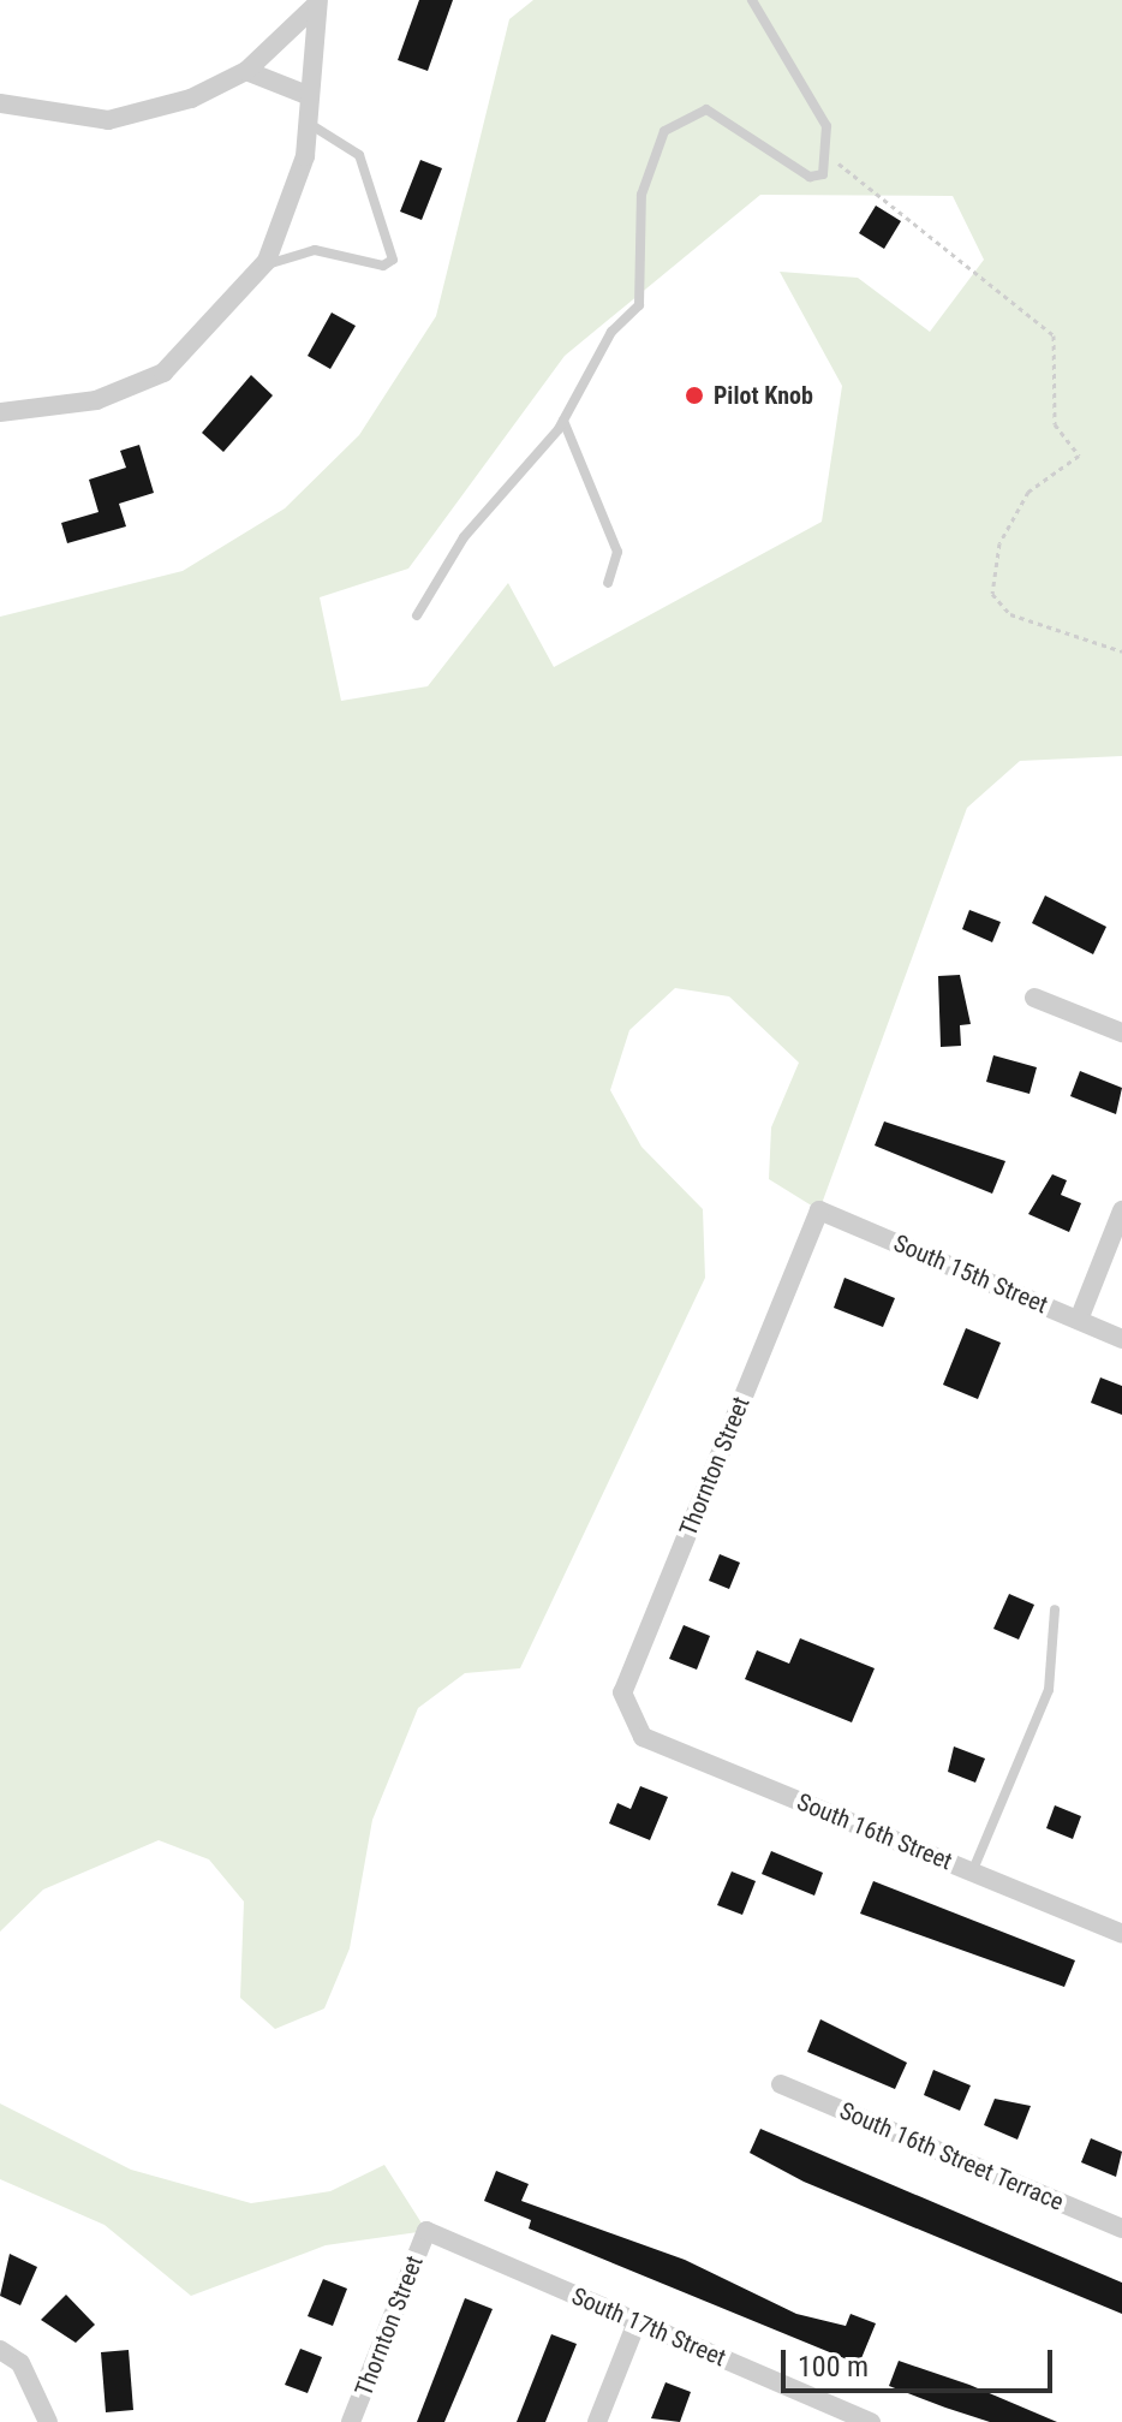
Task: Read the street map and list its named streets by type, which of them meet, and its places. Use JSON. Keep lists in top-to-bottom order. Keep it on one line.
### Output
{"streets":{"street":["South 15th Street","Thornton Street","South 16th Street","South 16th Street Terrace","South 17th Street"]},"crossings":[["South 15th Street","Thornton Street"],["Thornton Street","South 16th Street"],["Thornton Street","South 17th Street"]],"places":["Pilot Knob"],"scale_bar":"100 m"}
